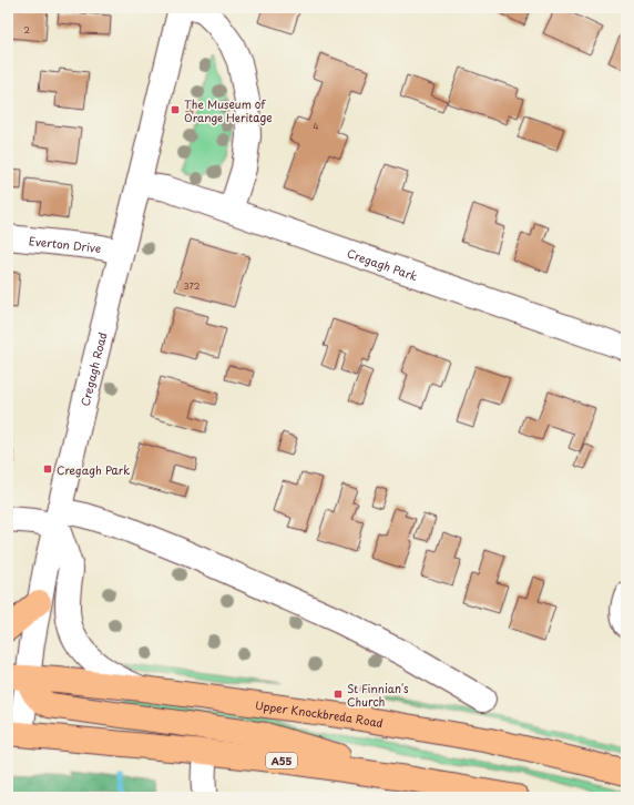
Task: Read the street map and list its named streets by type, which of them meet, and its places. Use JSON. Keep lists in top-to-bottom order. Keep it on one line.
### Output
{"streets":{"highway":["Upper Knockbreda Road","A55"],"street":["Everton Drive","Cregagh Park","Cregagh Road"]},"crossings":[["Everton Drive","Cregagh Road"],["Cregagh Park","Cregagh Road"],["Cregagh Road","Upper Knockbreda Road"],["Cregagh Road","A55"]],"places":{"transit":["The Museum of Orange Heritage","Cregagh Park","St Finnian's Church"]},"house_numbers":["2","4","372"]}
